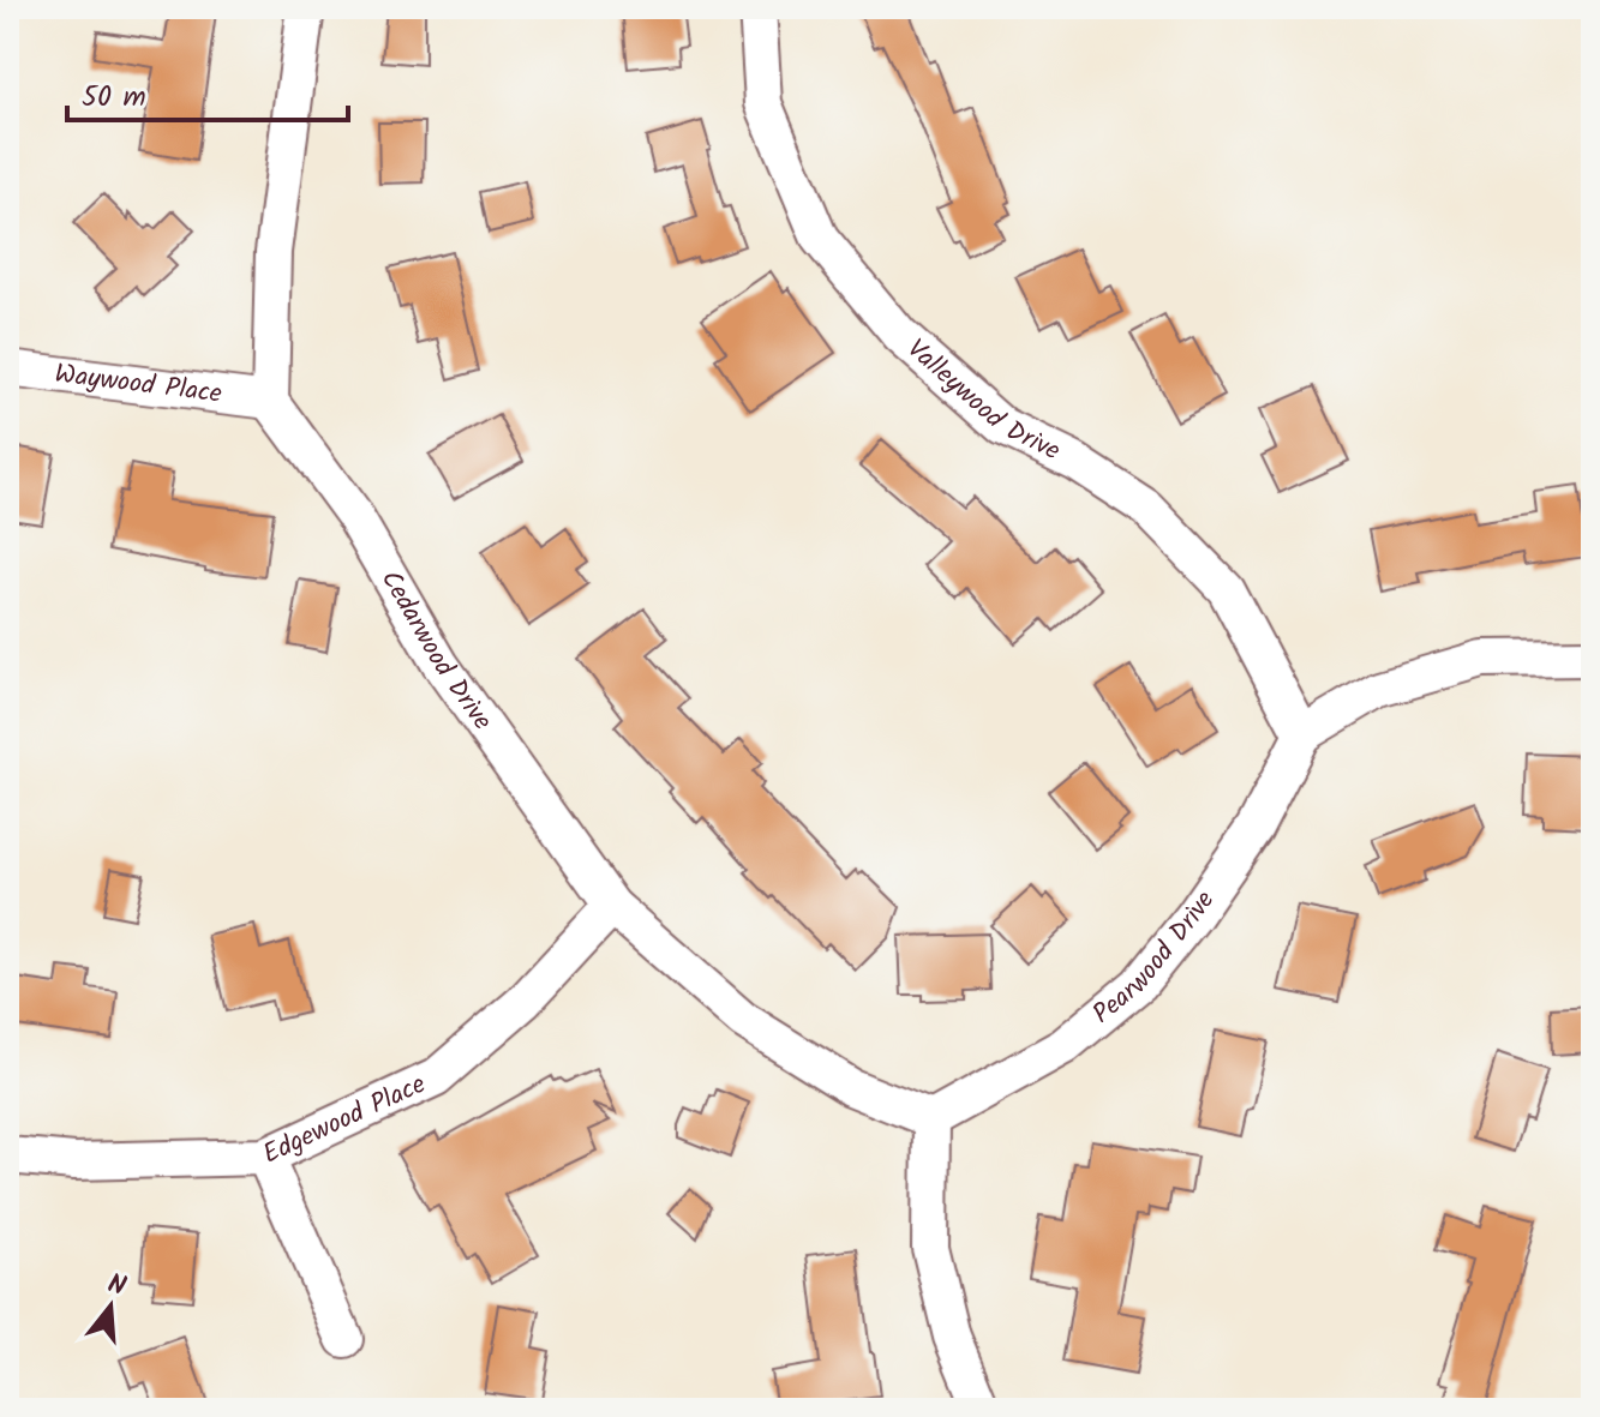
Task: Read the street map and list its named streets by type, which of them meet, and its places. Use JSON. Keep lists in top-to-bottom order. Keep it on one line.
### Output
{"streets":{"street":["Waywood Place","Valleywood Drive","Cedarwood Drive","Pearwood Drive","Edgewood Place"]},"crossings":[["Waywood Place","Cedarwood Drive"],["Valleywood Drive","Pearwood Drive"],["Cedarwood Drive","Pearwood Drive"],["Cedarwood Drive","Edgewood Place"]],"scale_bar":"50 m","north":"top"}
